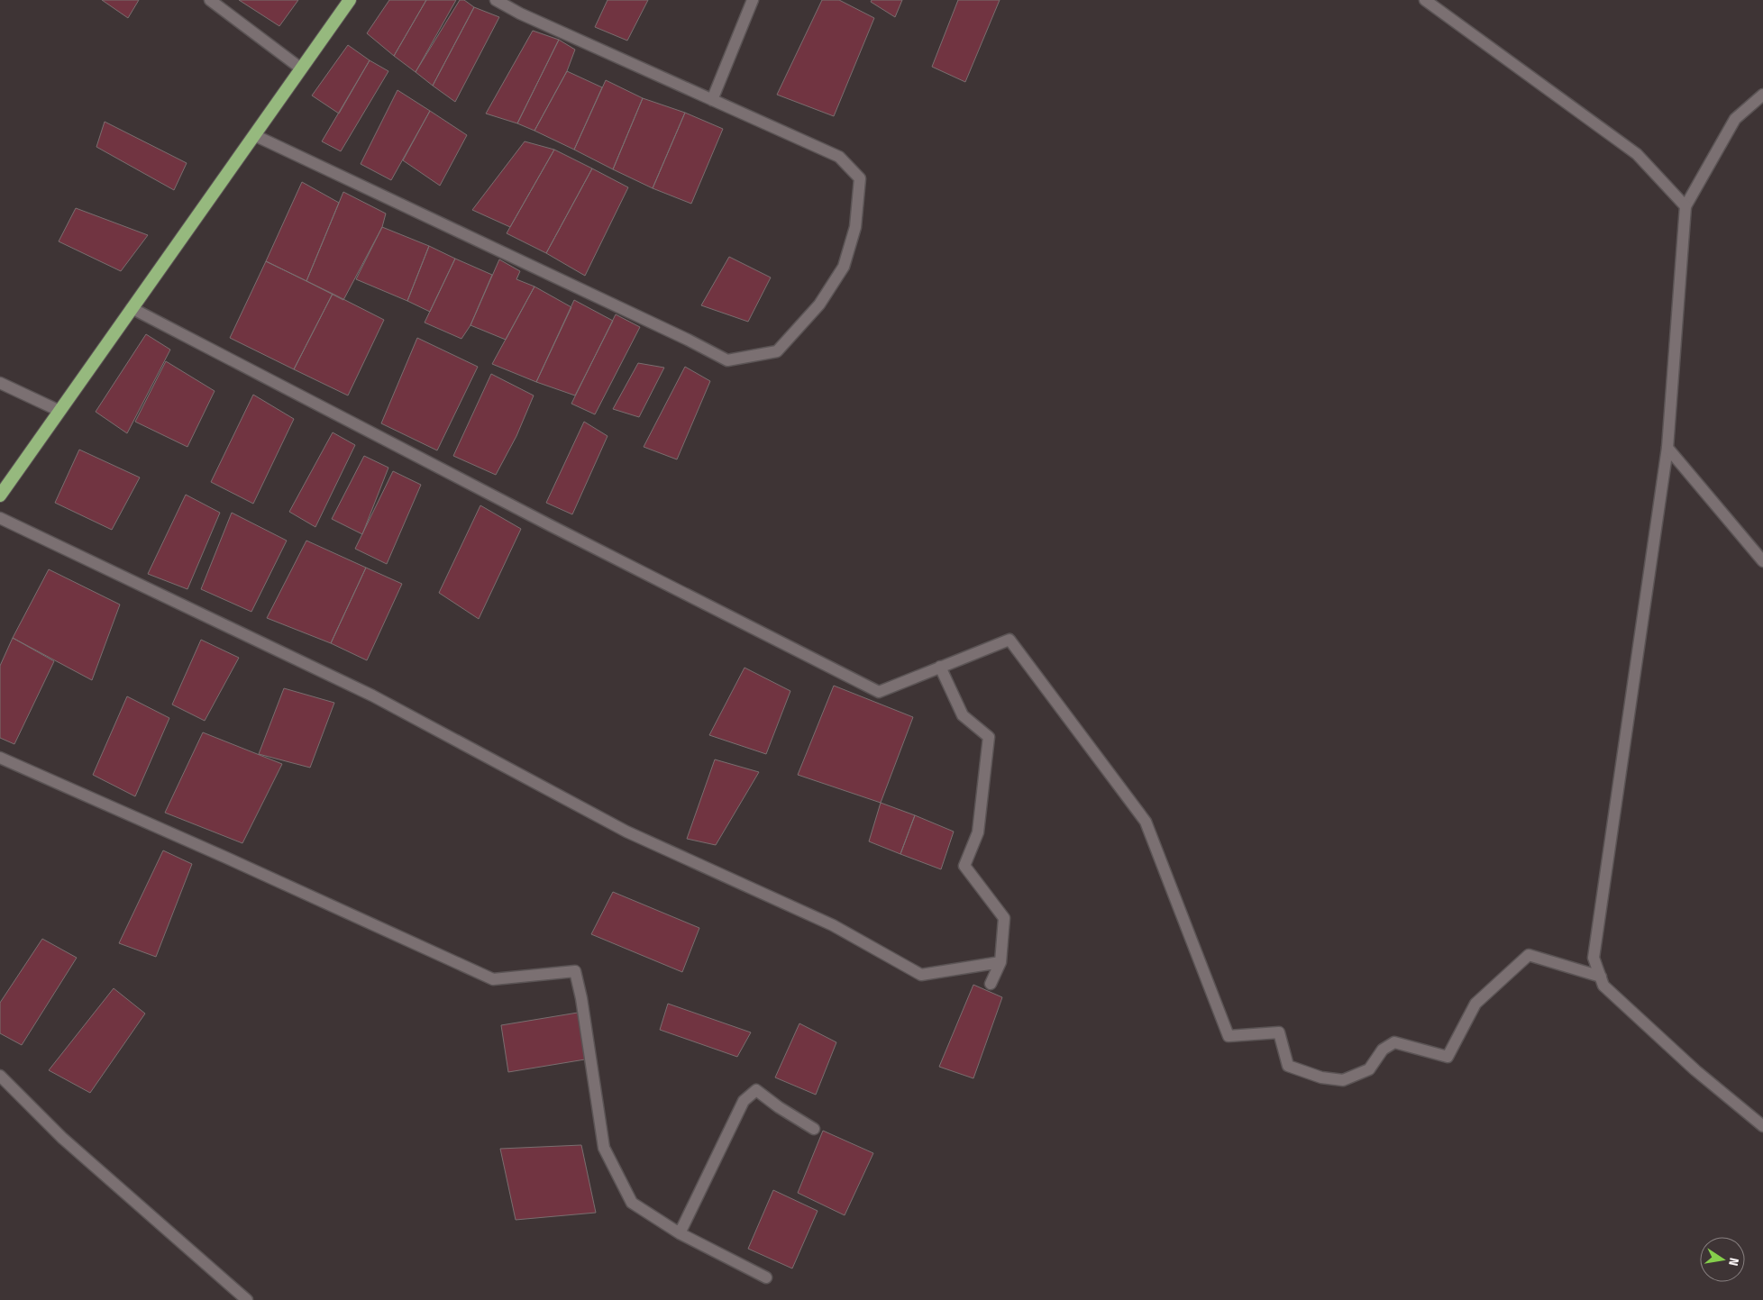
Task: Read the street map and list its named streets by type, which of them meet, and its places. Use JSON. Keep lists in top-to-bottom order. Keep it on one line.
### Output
{"north":"right"}
